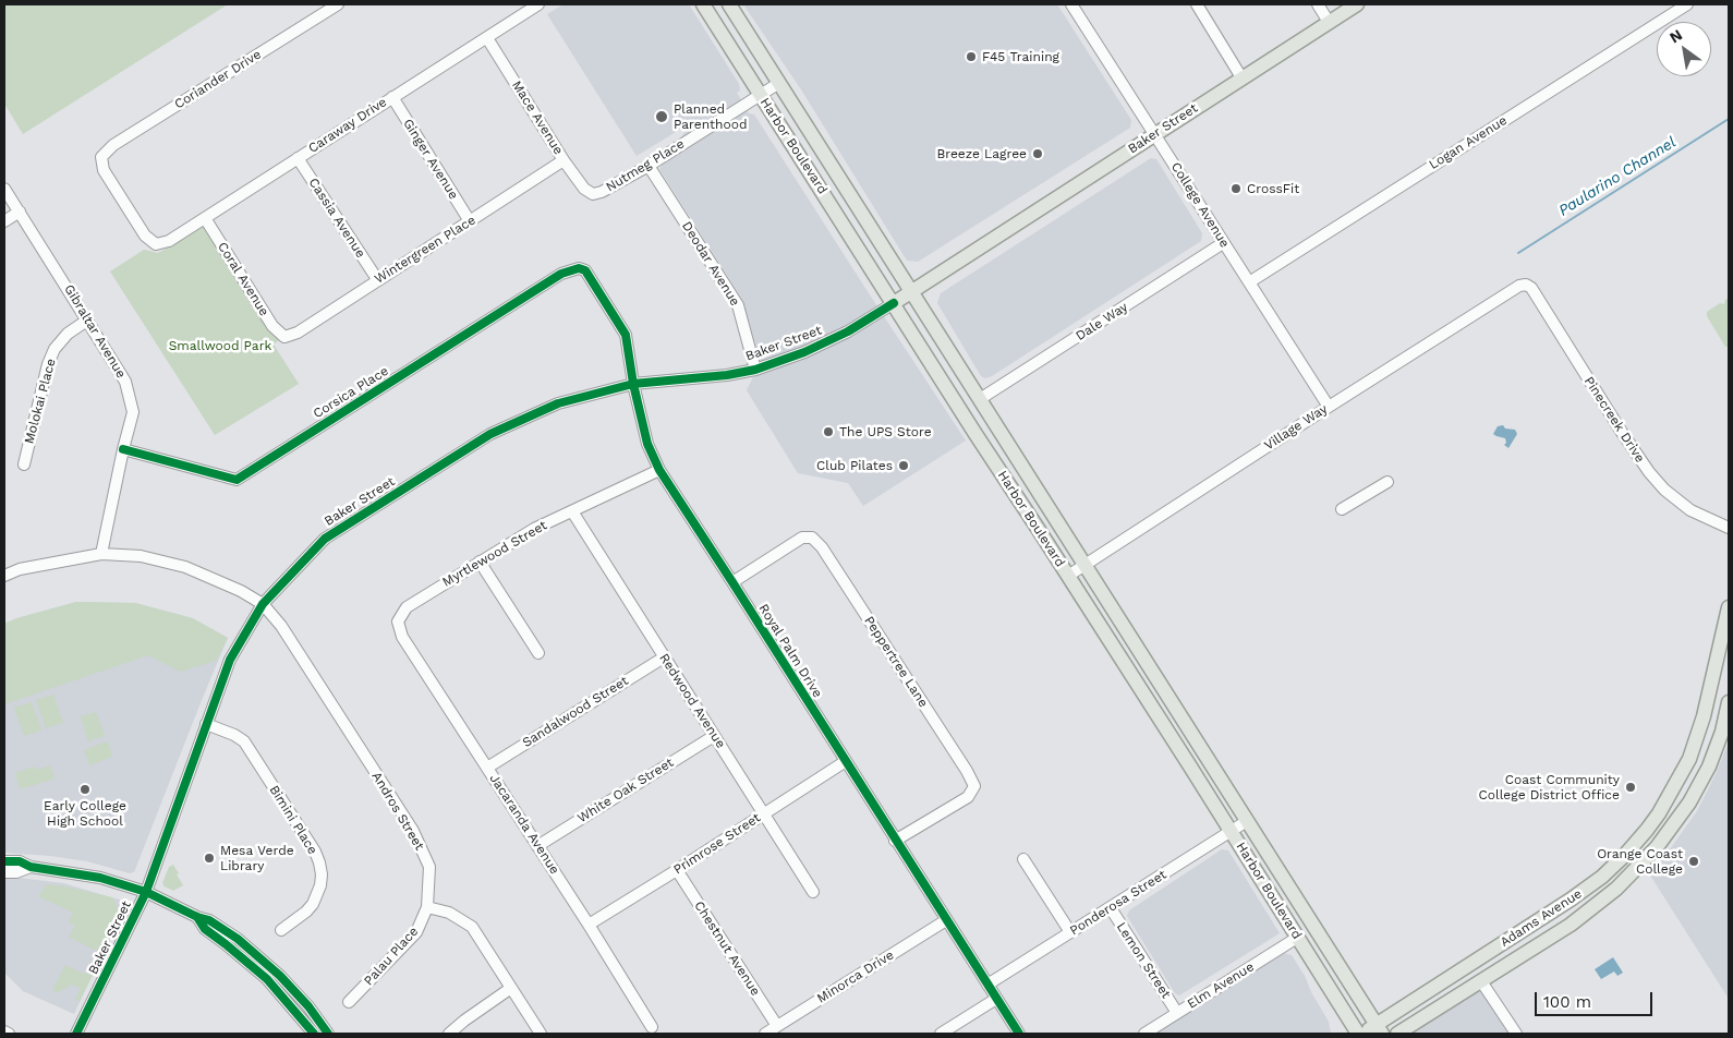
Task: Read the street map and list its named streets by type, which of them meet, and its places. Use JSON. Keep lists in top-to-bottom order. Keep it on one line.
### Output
{"streets":{"main road":["Baker Street","Harbor Boulevard","Adams Avenue"],"street":["Coriander Drive","Mace Avenue","Caraway Drive","Logan Avenue","Ginger Avenue","Nutmeg Place","College Avenue","Cassia Avenue","Wintergreen Place","Deodar Avenue","Coral Avenue","Dale Way","Gibraltar Avenue","Corsica Place","Molokai Place","Pinecreek Drive","Village Way","Myrtlewood Street","Royal Palm Drive","Peppertree Lane","Redwood Avenue","Sandalwood Street","White Oak Street","Andros Street","Bimini Place","Jacaranda Avenue","Primrose Street","Ponderosa Street","Chestnut Avenue","Palau Place","Lemon Street","Minorca Drive","Elm Avenue"]},"crossings":[["Coriander Drive","Caraway Drive"],["Mace Avenue","Caraway Drive"],["Mace Avenue","Nutmeg Place"],["Mace Avenue","Wintergreen Place"],["Caraway Drive","Ginger Avenue"],["Caraway Drive","Cassia Avenue"],["Caraway Drive","Coral Avenue"],["Baker Street","Harbor Boulevard"],["Baker Street","College Avenue"],["Baker Street","Deodar Avenue"],["Baker Street","Royal Palm Drive"],["Baker Street","Andros Street"],["Baker Street","Bimini Place"],["Logan Avenue","College Avenue"],["Harbor Boulevard","Nutmeg Place"],["Harbor Boulevard","Dale Way"],["Harbor Boulevard","Village Way"],["Harbor Boulevard","Ponderosa Street"],["Harbor Boulevard","Adams Avenue"],["Harbor Boulevard","Elm Avenue"],["Ginger Avenue","Wintergreen Place"],["Nutmeg Place","Deodar Avenue"],["College Avenue","Dale Way"],["College Avenue","Village Way"],["Cassia Avenue","Wintergreen Place"],["Wintergreen Place","Coral Avenue"],["Gibraltar Avenue","Corsica Place"],["Gibraltar Avenue","Molokai Place"],["Gibraltar Avenue","Andros Street"],["Corsica Place","Royal Palm Drive"],["Pinecreek Drive","Village Way"],["Myrtlewood Street","Royal Palm Drive"],["Myrtlewood Street","Redwood Avenue"],["Myrtlewood Street","Jacaranda Avenue"],["Royal Palm Drive","Peppertree Lane"],["Royal Palm Drive","Primrose Street"],["Royal Palm Drive","Ponderosa Street"],["Royal Palm Drive","Minorca Drive"],["Redwood Avenue","Sandalwood Street"],["Redwood Avenue","White Oak Street"],["Redwood Avenue","Primrose Street"],["Sandalwood Street","Jacaranda Avenue"],["White Oak Street","Jacaranda Avenue"],["Andros Street","Palau Place"],["Jacaranda Avenue","Primrose Street"],["Primrose Street","Chestnut Avenue"],["Ponderosa Street","Lemon Street"],["Chestnut Avenue","Minorca Drive"],["Lemon Street","Elm Avenue"]],"water":["Paularino Channel"],"parks":["Smallwood Park"],"places":["F45 Training","Planned Parenthood","Breeze Lagree","CrossFit","The UPS Store","Club Pilates","Coast Community College District Office","Early College High School","Mesa Verde Library","Orange Coast College"],"scale_bar":"100 m","north":"top left"}
